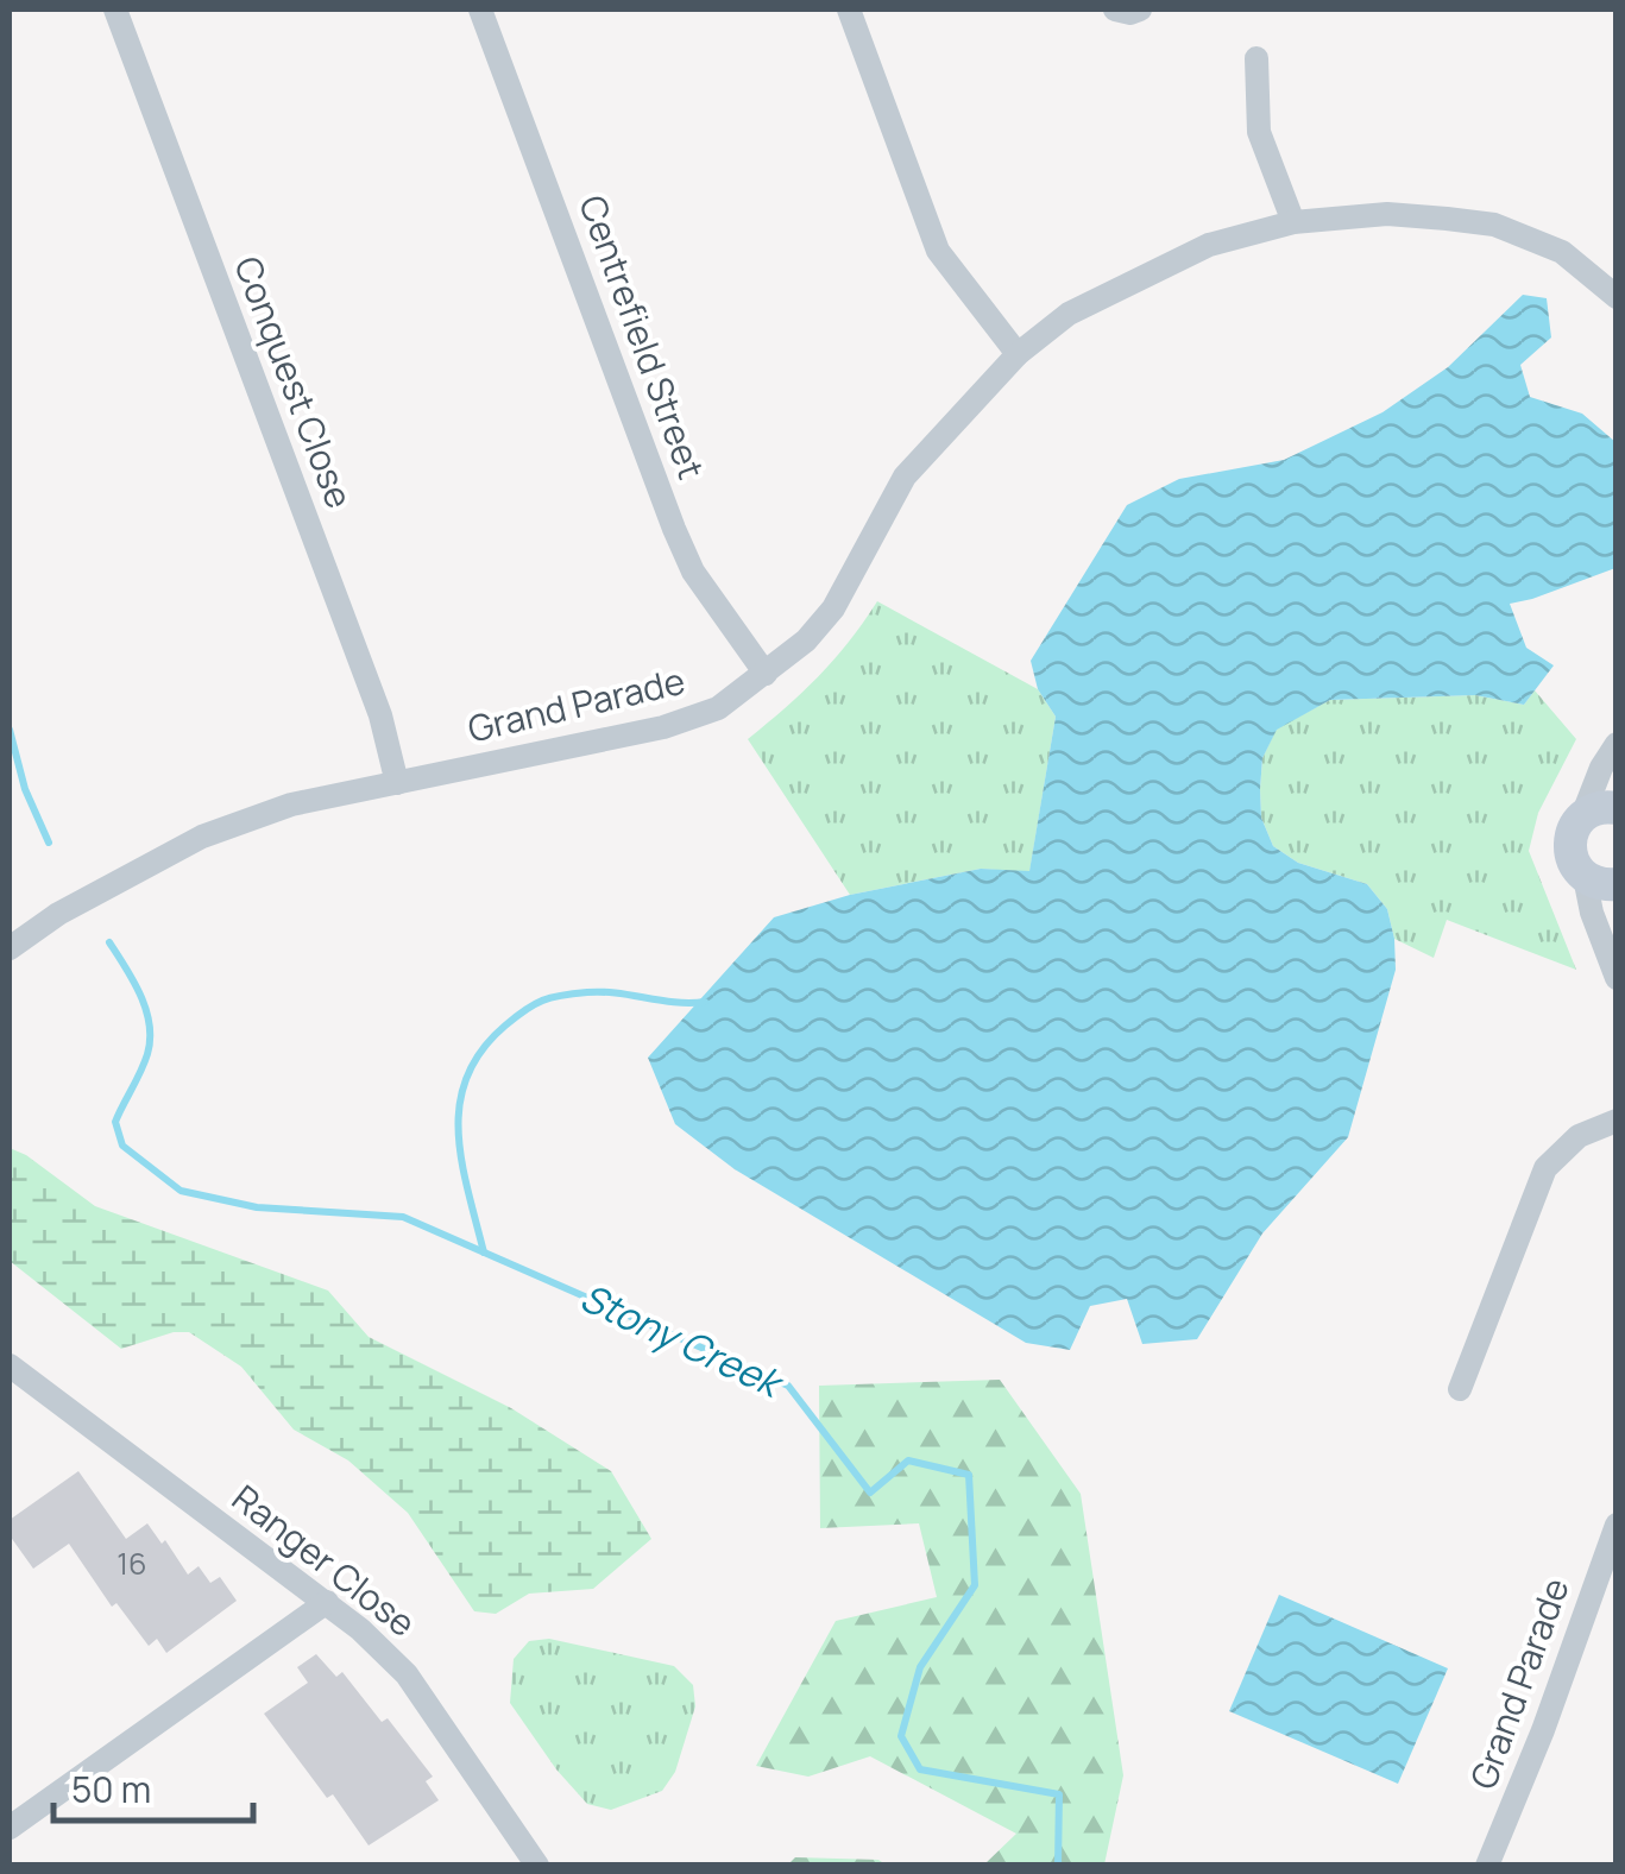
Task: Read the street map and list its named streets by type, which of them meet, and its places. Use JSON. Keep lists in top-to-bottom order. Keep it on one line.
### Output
{"streets":{"street":["Centrefield Street","Conquest Close","Grand Parade","Ranger Close"]},"crossings":[["Centrefield Street","Grand Parade"],["Conquest Close","Grand Parade"]],"water":["Stony Creek"],"house_numbers":["16"],"scale_bar":"50 m"}
